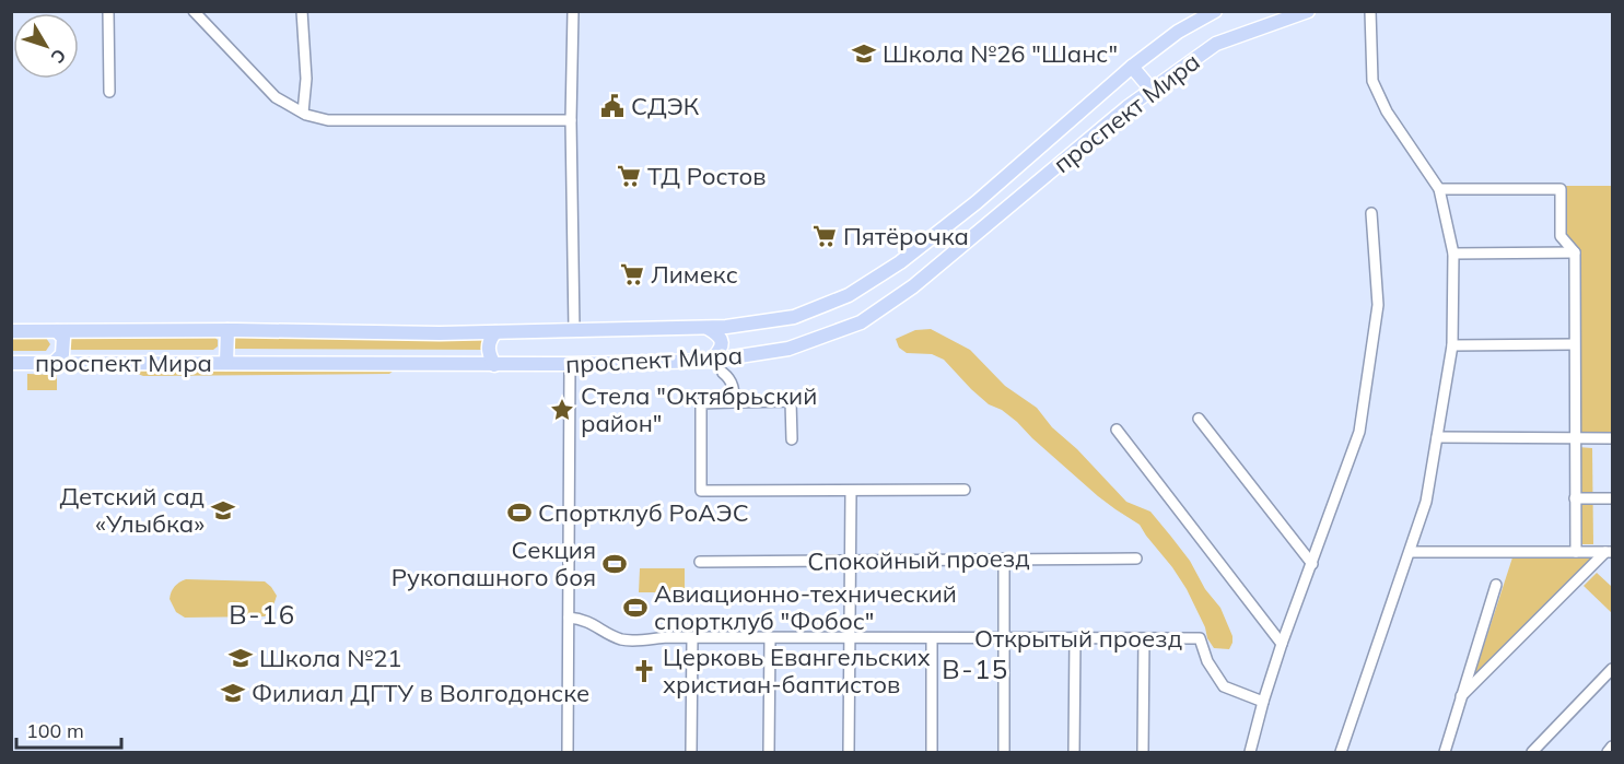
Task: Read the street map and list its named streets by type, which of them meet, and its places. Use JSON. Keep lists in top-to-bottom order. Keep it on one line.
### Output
{"streets":{"main road":["проспект Мира"],"street":["Спокойный проезд","Открытый проезд"]},"districts":["В-16","В-15"],"places":{"school or university":["Школа №26 \"Шанс\"","Детский сад «Улыбка»","Школа №21","Филиал ДГТУ в Волгодонске"],"public building":["СДЭК"],"supermarket":["ТД Ростов","Пятёрочка","Лимекс"],"place":["Стела \"Октябрьский район\""],"sports":["Спортклуб РоАЭС","Секция Рукопашного боя","Авиационно-технический спортклуб \"Фобос\""],"church":["Церковь Евангельских христиан-баптистов"]},"scale_bar":"100 m","north":"bottom right"}
